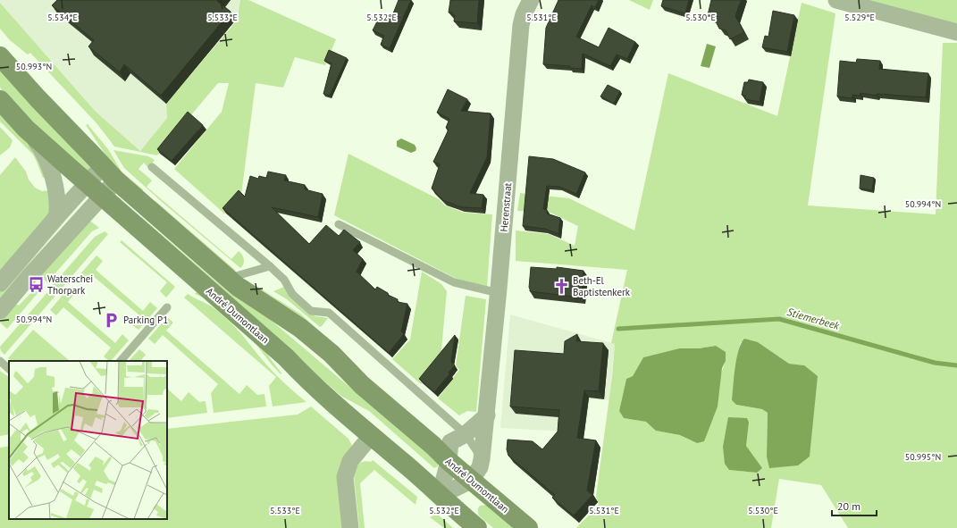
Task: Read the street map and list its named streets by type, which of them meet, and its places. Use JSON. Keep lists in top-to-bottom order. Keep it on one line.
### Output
{"streets":{"main road":["André Dumontlaan"],"street":["Herenstraat"]},"crossings":[["Herenstraat","André Dumontlaan"]],"water":["Stiemerbeek"],"places":{"bus stop":["Waterschei Thorpark"],"church":["Beth-El Baptistenkerk"],"parking":["Parking P1"]},"scale_bar":"20 m","coordinates":["5.534°E","5.533°E","5.532°E","5.531°E","5.530°E","5.529°E","50.993°N","50.994°N","50.995°N"]}
